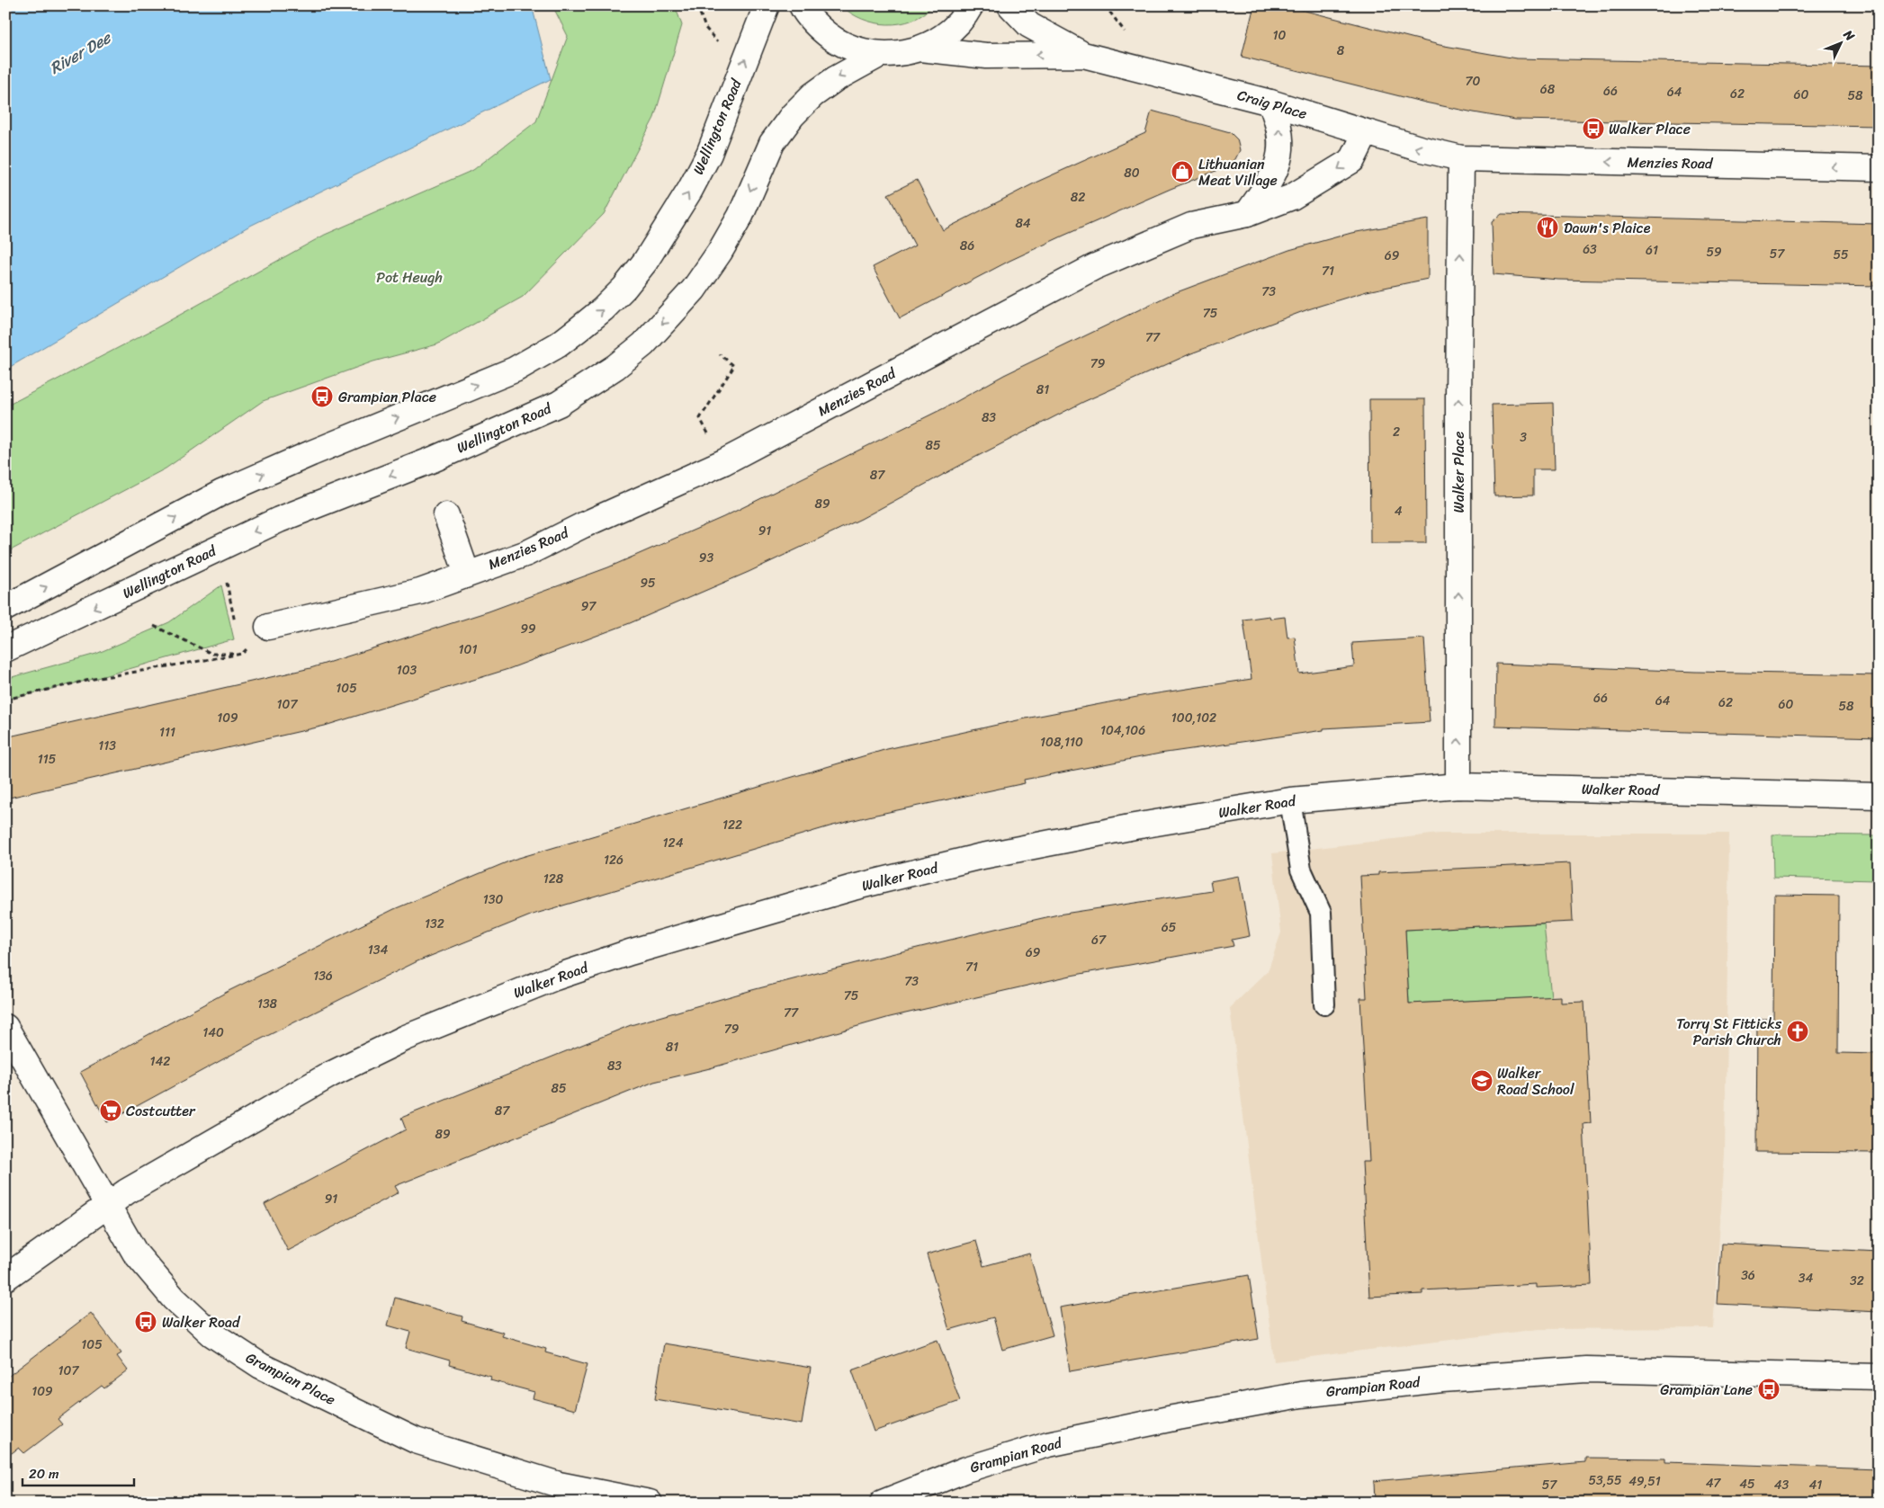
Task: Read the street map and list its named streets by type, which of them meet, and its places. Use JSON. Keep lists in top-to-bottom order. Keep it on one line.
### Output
{"streets":{"street":["Craig Place","Wellington Road","Menzies Road","Walker Place","Walker Road","Grampian Place","Grampian Road"]},"crossings":[["Craig Place","Menzies Road"],["Craig Place","Walker Place"],["Menzies Road","Walker Place"],["Walker Place","Walker Road"],["Walker Road","Grampian Place"]],"one_way":["Craig Place","Walker Place"],"water":["River Dee"],"parks":["Pot Heugh"],"places":{"bus stop":["Walker Place","Grampian Place","Walker Road","Grampian Lane"],"shop":["Lithuanian Meat Village"],"restaurant":["Dawn's Plaice"],"church":["Torry St Fitticks Parish Church"],"school or university":["Walker Road School"],"supermarket":["Costcutter"]},"house_numbers":["10","8","70","68","66","64","62","60","58","80","82","84","86","63","61","59","57","55","69","71","73","75","77","79","81","83","2","3","85","87","89","4","91","93","95","97","99","101","103","105","66","64","62","107","60","58","109","100,102","104,106","111","108,110","113","115","122","124","126","128","130","132","65","67","134","69","71","136","73","75","138","77","79","140","81","142","83","85","87","89","91","36","34","32","105","107","109","53,55","49,51","47","45","57","43","41"],"scale_bar":"20 m","north":"top right"}
